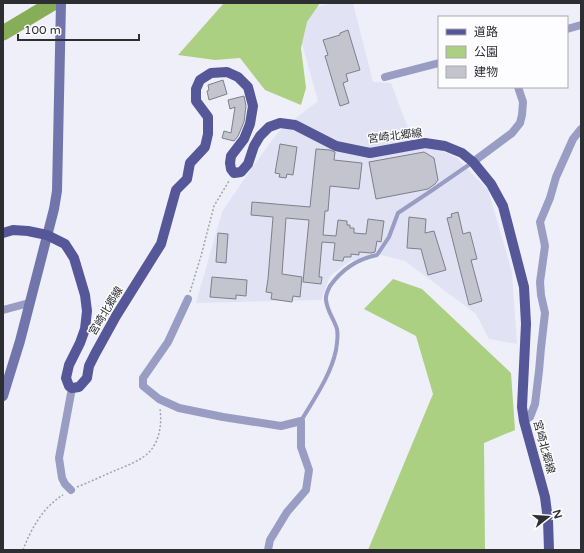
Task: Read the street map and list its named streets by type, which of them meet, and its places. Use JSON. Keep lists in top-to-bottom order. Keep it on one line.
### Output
{"streets":{"main road":["宮崎北郷線"]},"legend":["道路","公園","建物"],"scale_bar":"100 m","north":"right"}
